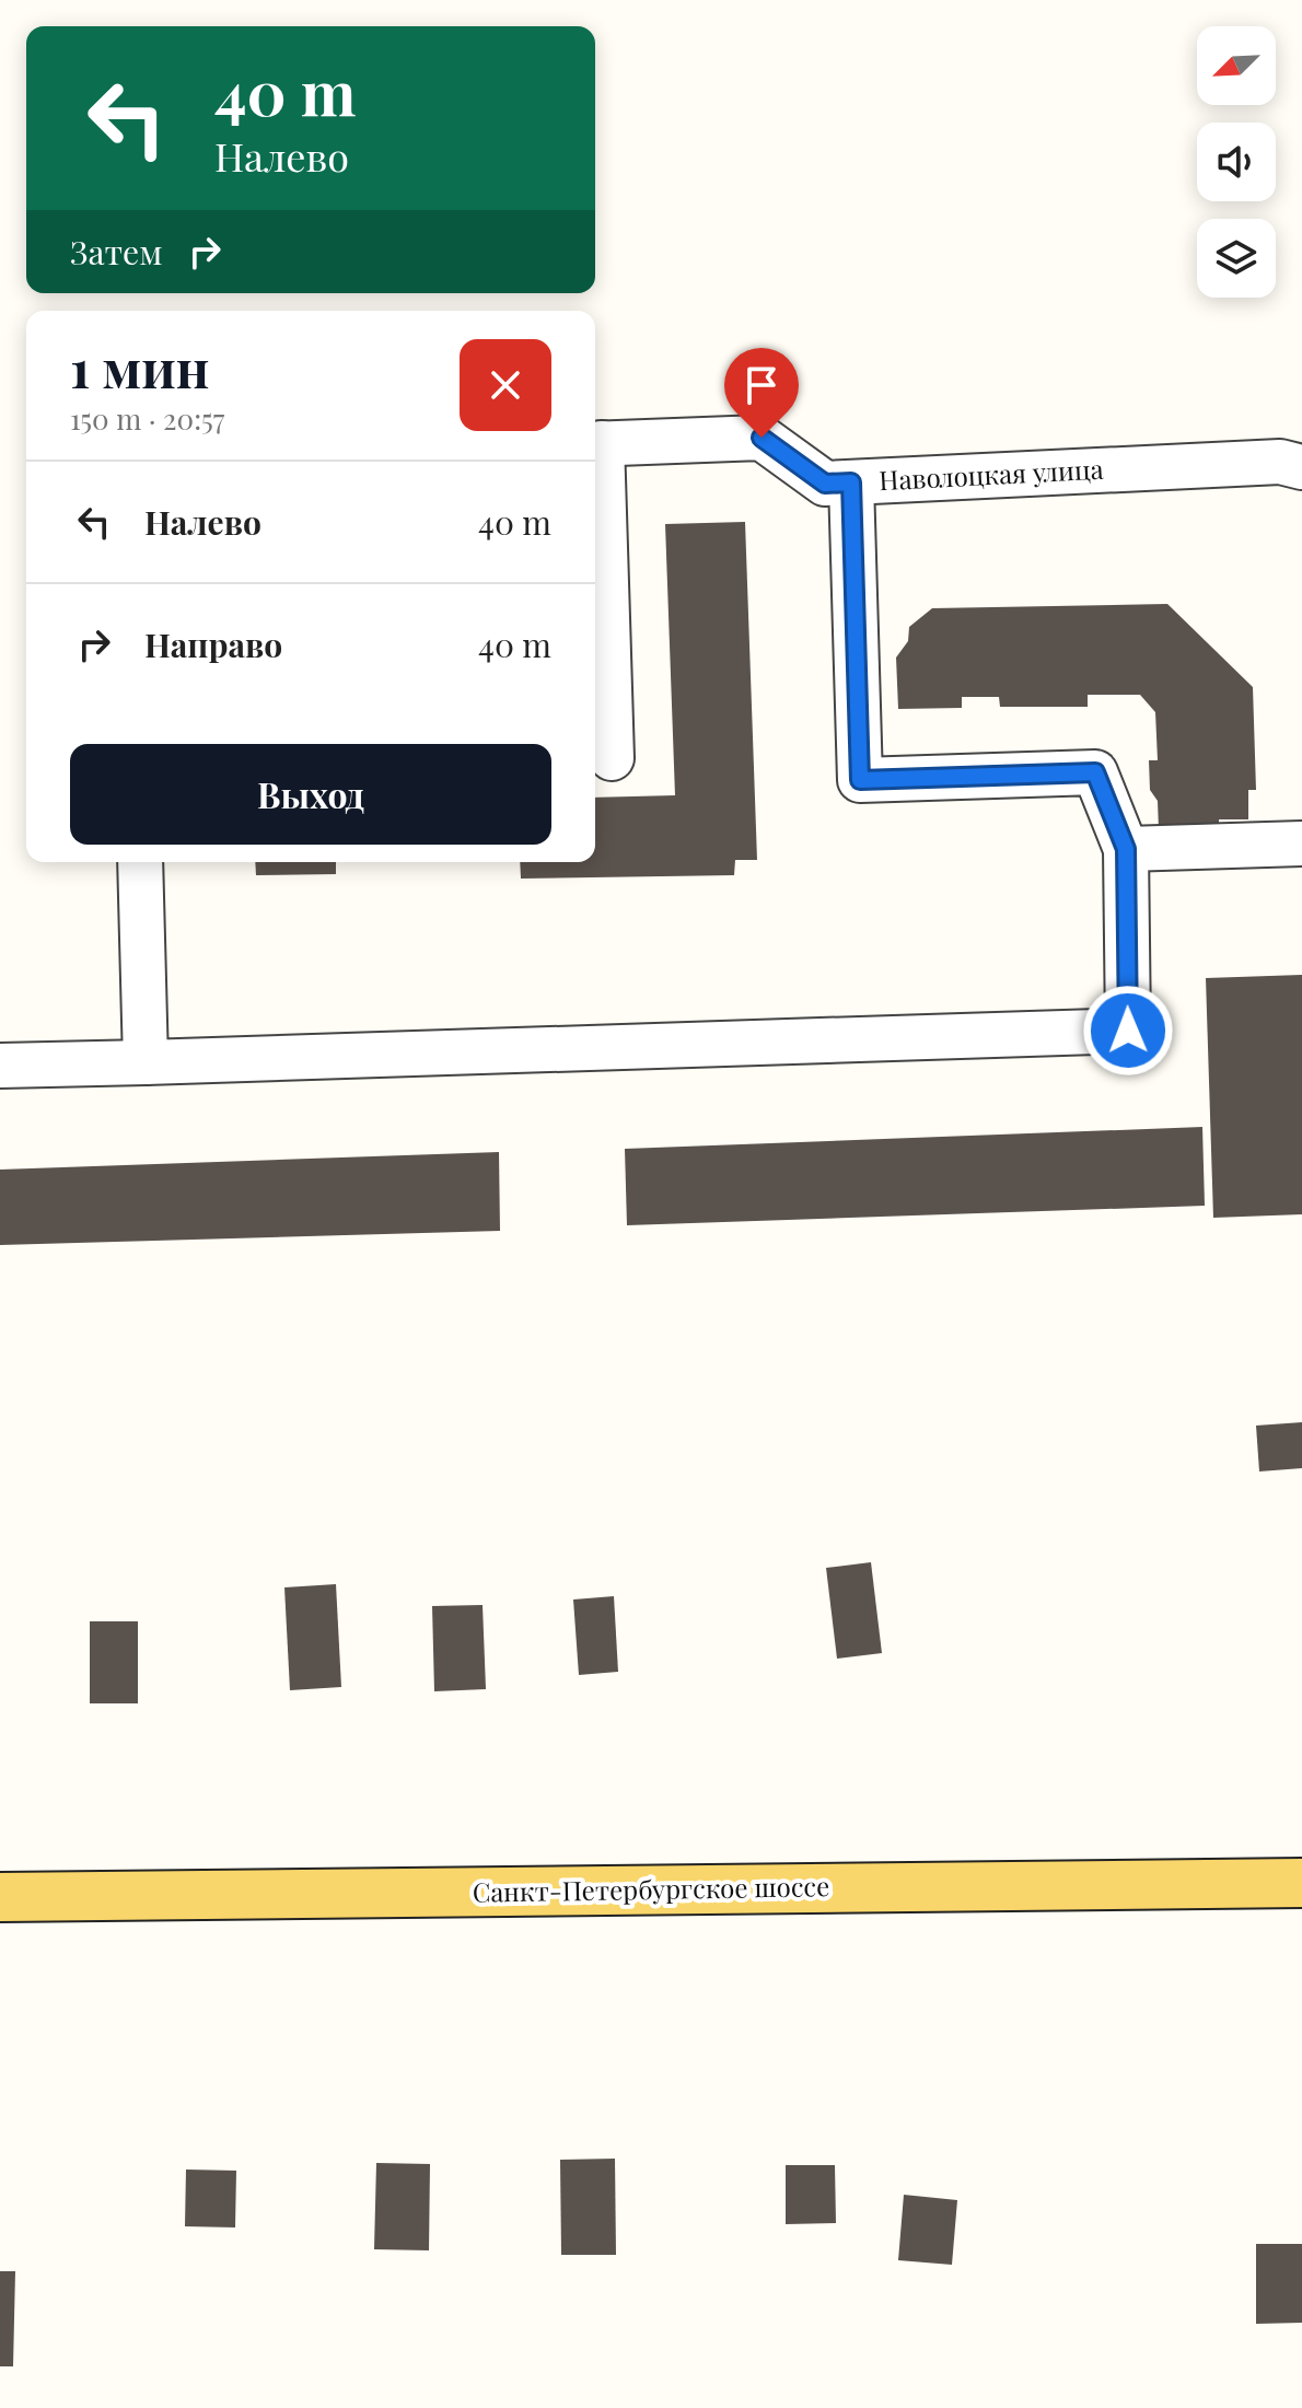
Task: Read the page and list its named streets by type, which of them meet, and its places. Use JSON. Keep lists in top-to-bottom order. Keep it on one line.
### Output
{"streets":{"main road":["Санкт-Петербургское шоссе"],"lane":["Наволоцкая улица"]},"north":"bottom left","page":{"turn":["40 m","Налево"],"then":"Затем","heading":["1 мин","150 m · 20:57"],"list":[{"name":"Налево","value":"40 m"},{"name":"Направо","value":"40 m"}],"buttons":"Выход"}}
